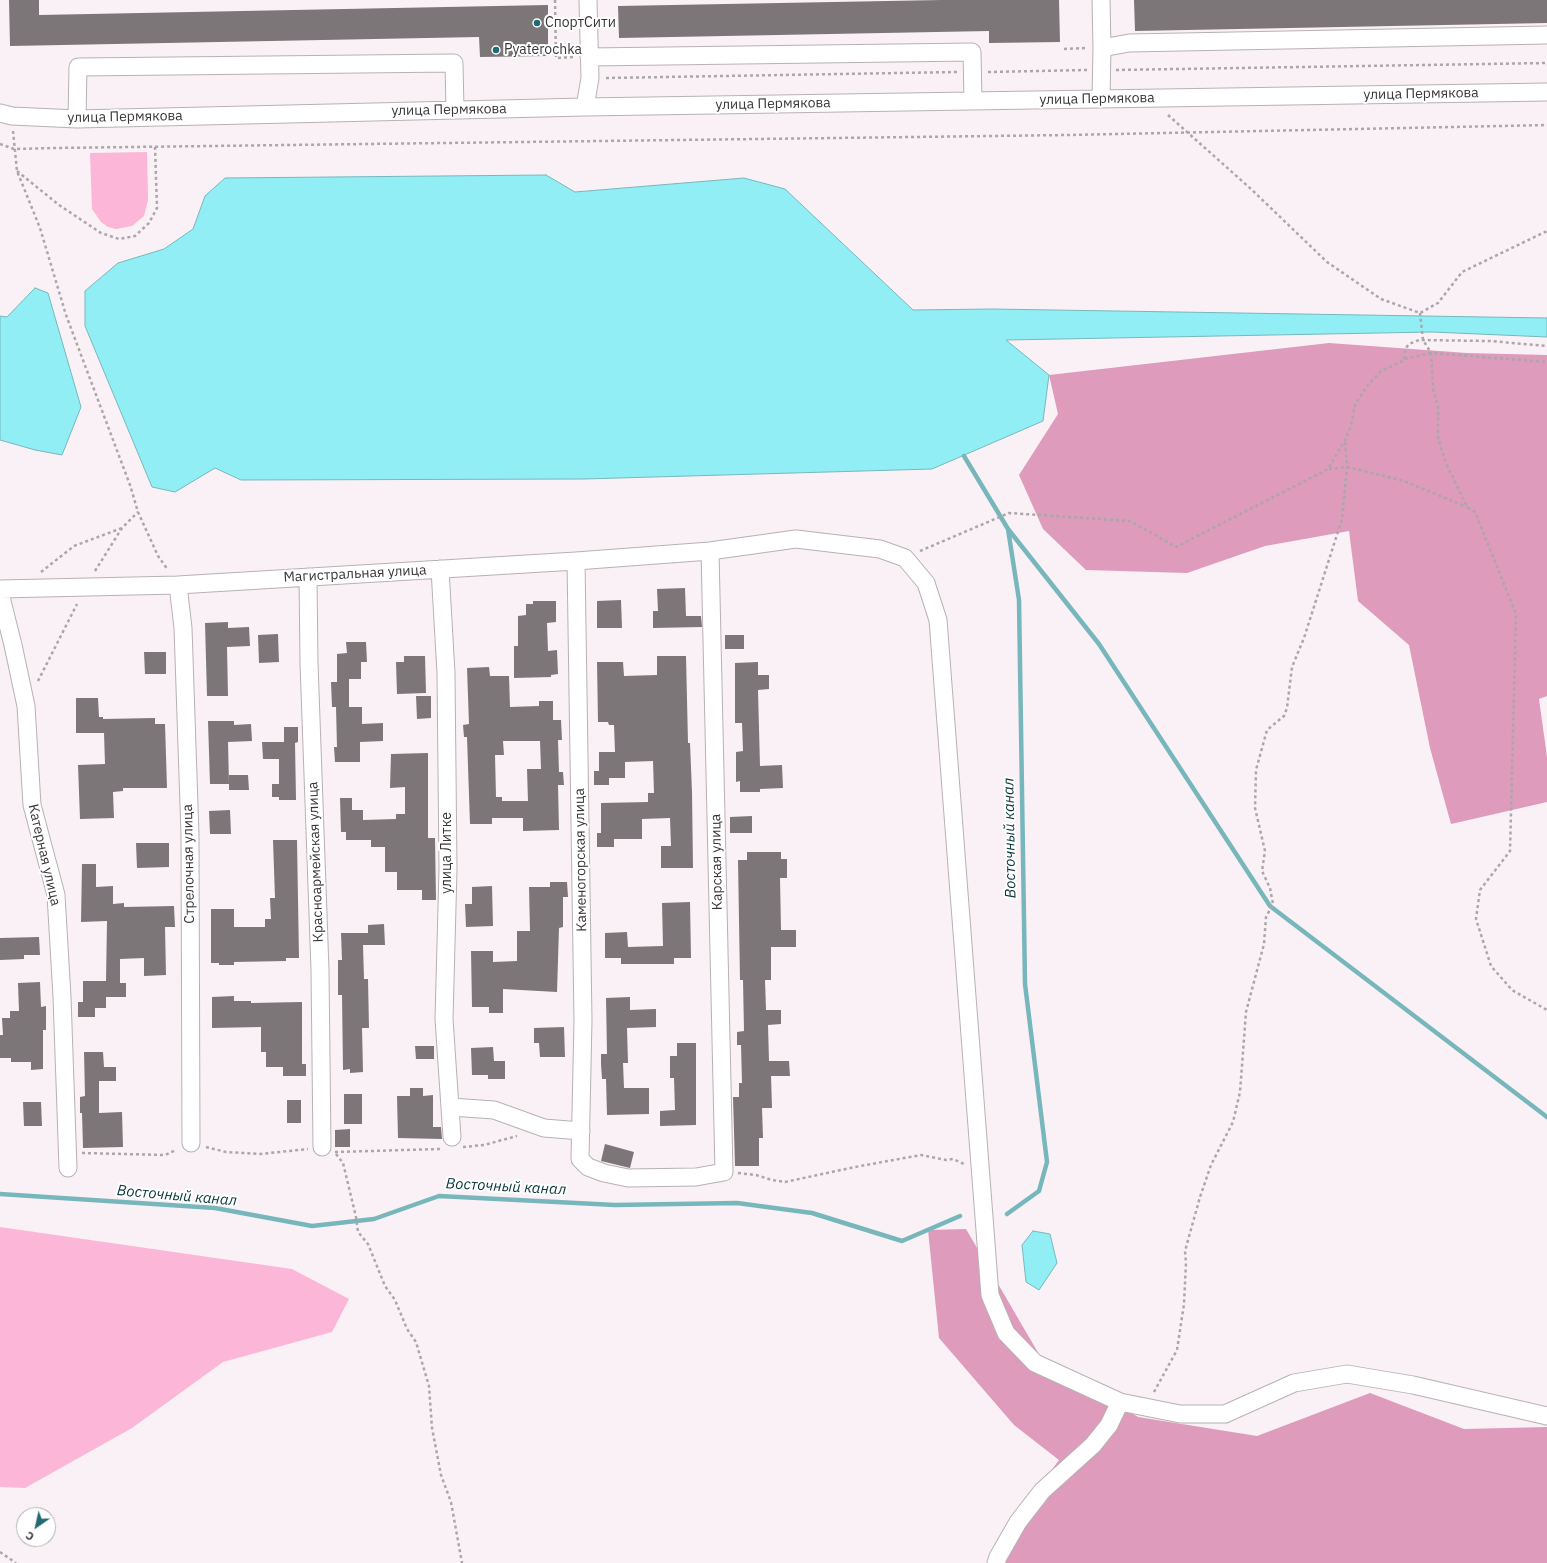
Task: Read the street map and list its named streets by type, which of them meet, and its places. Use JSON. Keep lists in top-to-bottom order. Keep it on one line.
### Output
{"streets":{"street":["улица Пермякова","Магистральная улица","улица Литке","Катерная улица","Каменогорская улица","Красноармейская улица","Карская улица","Стрелочная улица"]},"crossings":[["Магистральная улица","улица Литке"],["Магистральная улица","Каменогорская улица"],["Магистральная улица","Красноармейская улица"],["Магистральная улица","Карская улица"],["Магистральная улица","Стрелочная улица"],["Каменогорская улица","Карская улица"]],"water":["Восточный канал"],"places":["СпортСити","Pyaterochka"],"north":"bottom left"}
